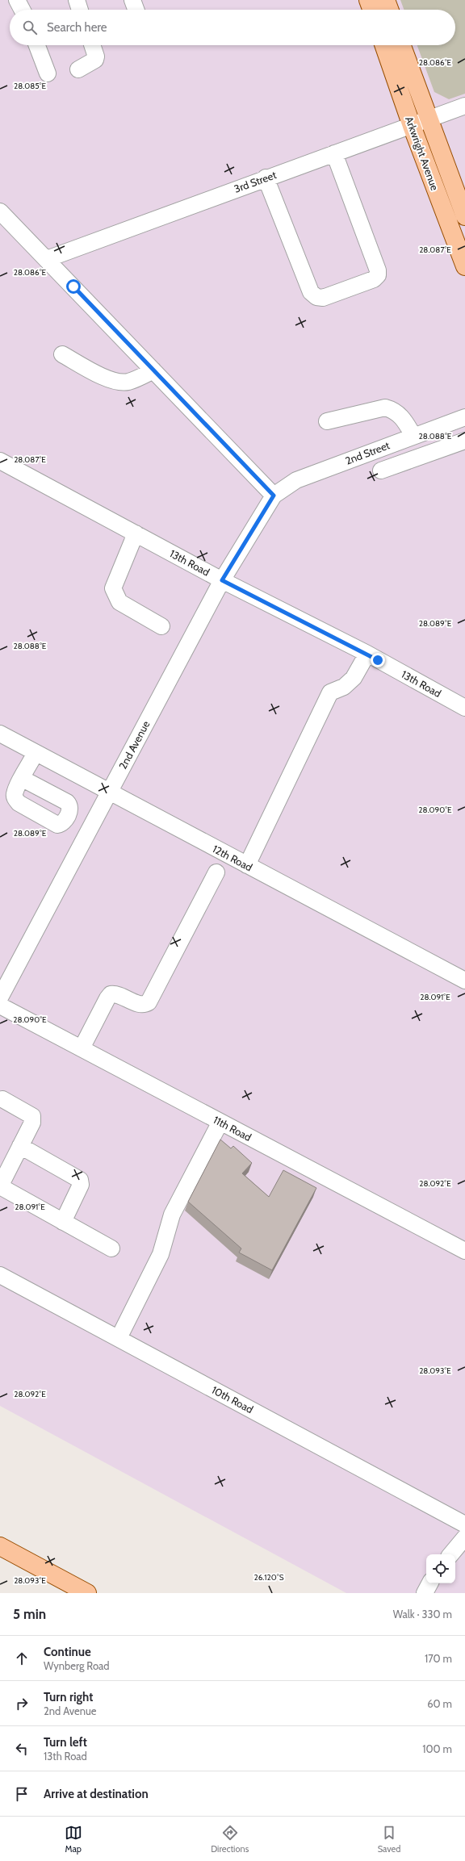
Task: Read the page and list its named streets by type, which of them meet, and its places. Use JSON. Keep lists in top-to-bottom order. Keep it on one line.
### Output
{"streets":{"main road":["Arkwright Avenue"],"street":["3rd Street","2nd Street","13th Road","2nd Avenue","12th Road","11th Road","10th Road"]},"crossings":[["Arkwright Avenue","3rd Street"],["2nd Street","2nd Avenue"],["13th Road","2nd Avenue"],["2nd Avenue","12th Road"]],"page":{"search":"Search here","heading":["5 min","Walk · 330 m"],"list":[["Continue","Wynberg Road","170 m"],["Turn right","2nd Avenue","60 m"],["Turn left","13th Road","100 m"],"Arrive at destination"],"nav":["Map","Directions","Saved"]},"coordinates":["28.086°E","28.085°E","28.087°E","28.088°E","28.089°E","28.090°E","28.091°E","28.092°E","28.093°E","26.120°S"]}
